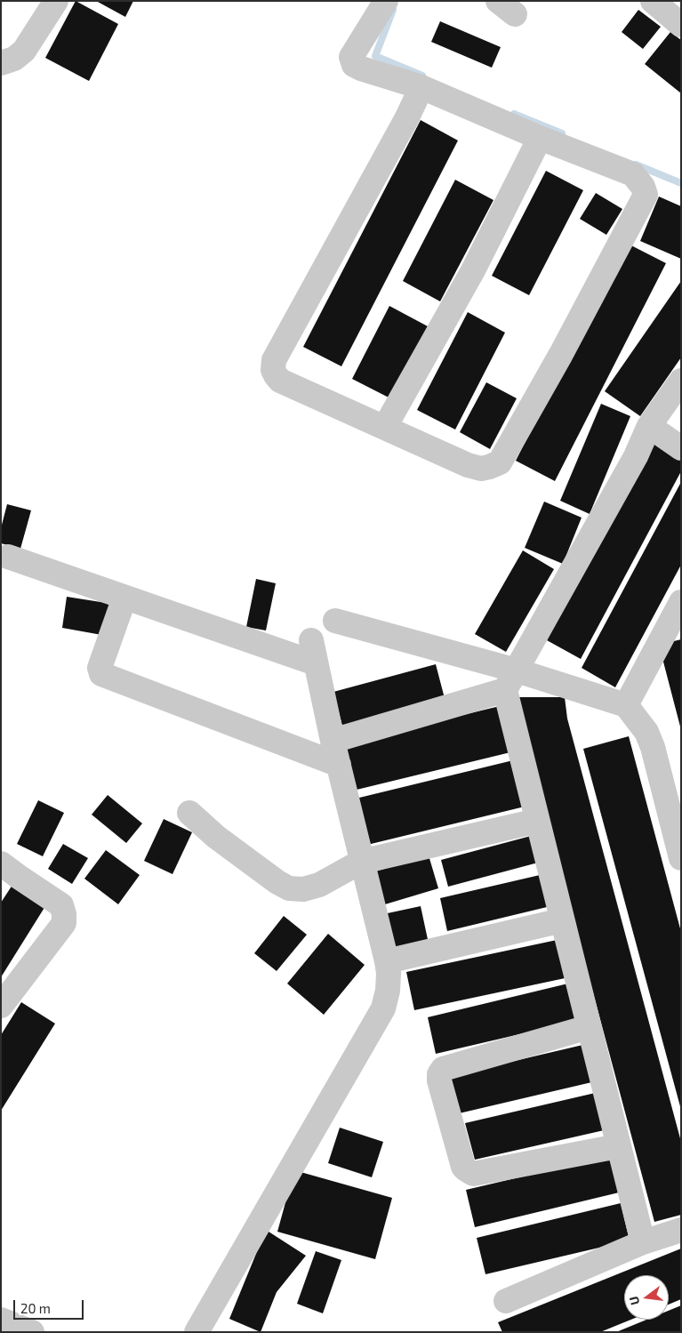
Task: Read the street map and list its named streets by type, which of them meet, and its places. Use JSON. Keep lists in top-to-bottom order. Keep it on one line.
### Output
{"scale_bar":"20 m","north":"left"}
